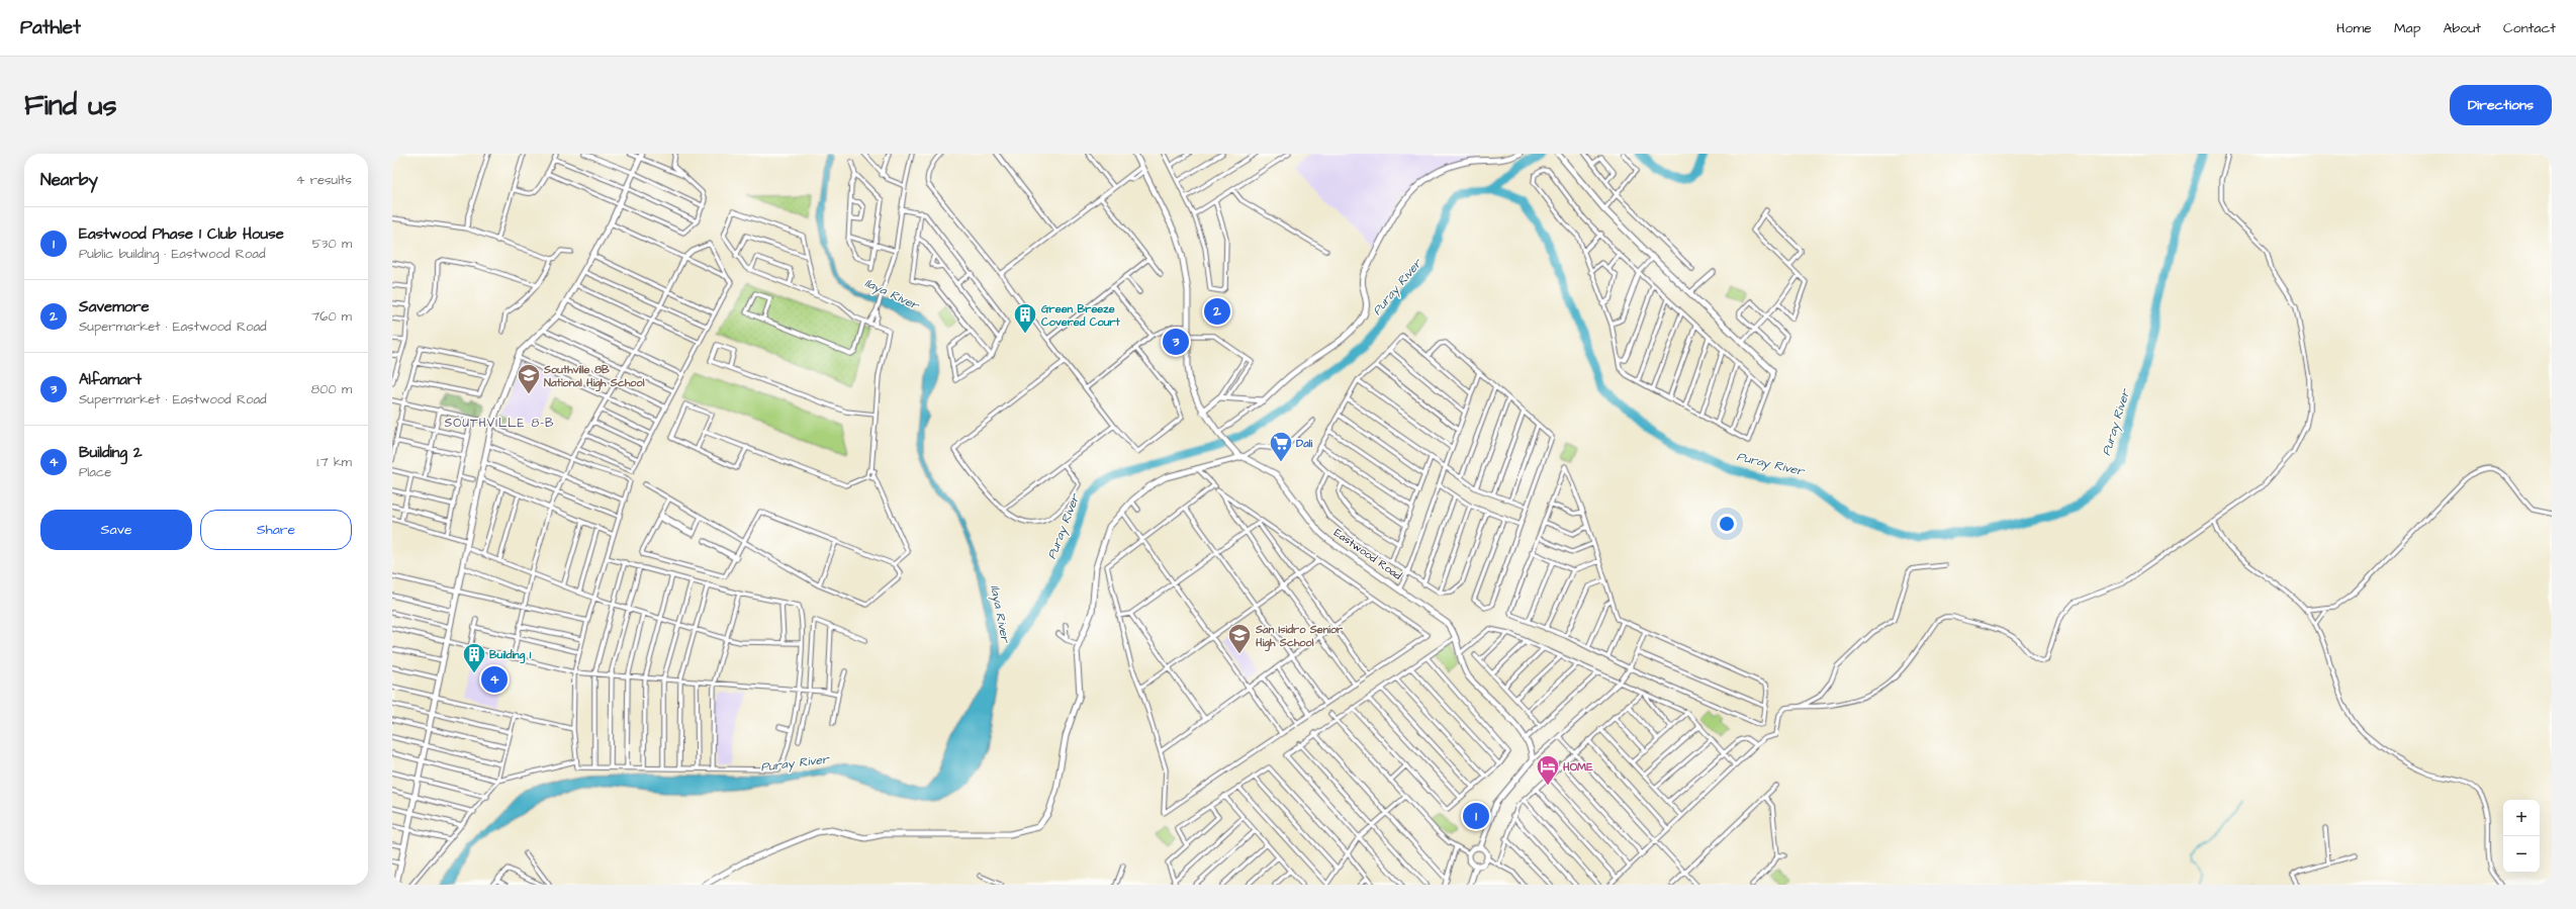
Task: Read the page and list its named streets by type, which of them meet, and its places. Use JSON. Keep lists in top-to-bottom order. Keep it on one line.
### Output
{"streets":{"street":["Eastwood Road"]},"districts":["SOUTHVILLE 8-B"],"water":["Puray River","Ilaya River"],"places":{"building":["Green Breeze Covered Court","Building 1"],"school or university":["Southville 8B National High School","San Isidro Senior High School"],"supermarket":["Dali"],"hotel":["HOME"]},"page":{"header":"Pathlet","nav":["Home","Map","About","Contact"],"buttons":["Directions",["Save","Share"]],"title":"Find us","heading":["Nearby","4 results"],"list":[{"mark":"1","name":"Eastwood Phase 1 Club House","note":"Public building · Eastwood Road","value":"530 m"},{"mark":"2","name":"Savemore","note":"Supermarket · Eastwood Road","value":"760 m"},{"mark":"3","name":"Alfamart","note":"Supermarket · Eastwood Road","value":"800 m"},{"mark":"4","name":"Building 2","note":"Place","value":"1.7 km"}],"pins":["2","3","4","1"],"map_buttons":["+","−"]}}
